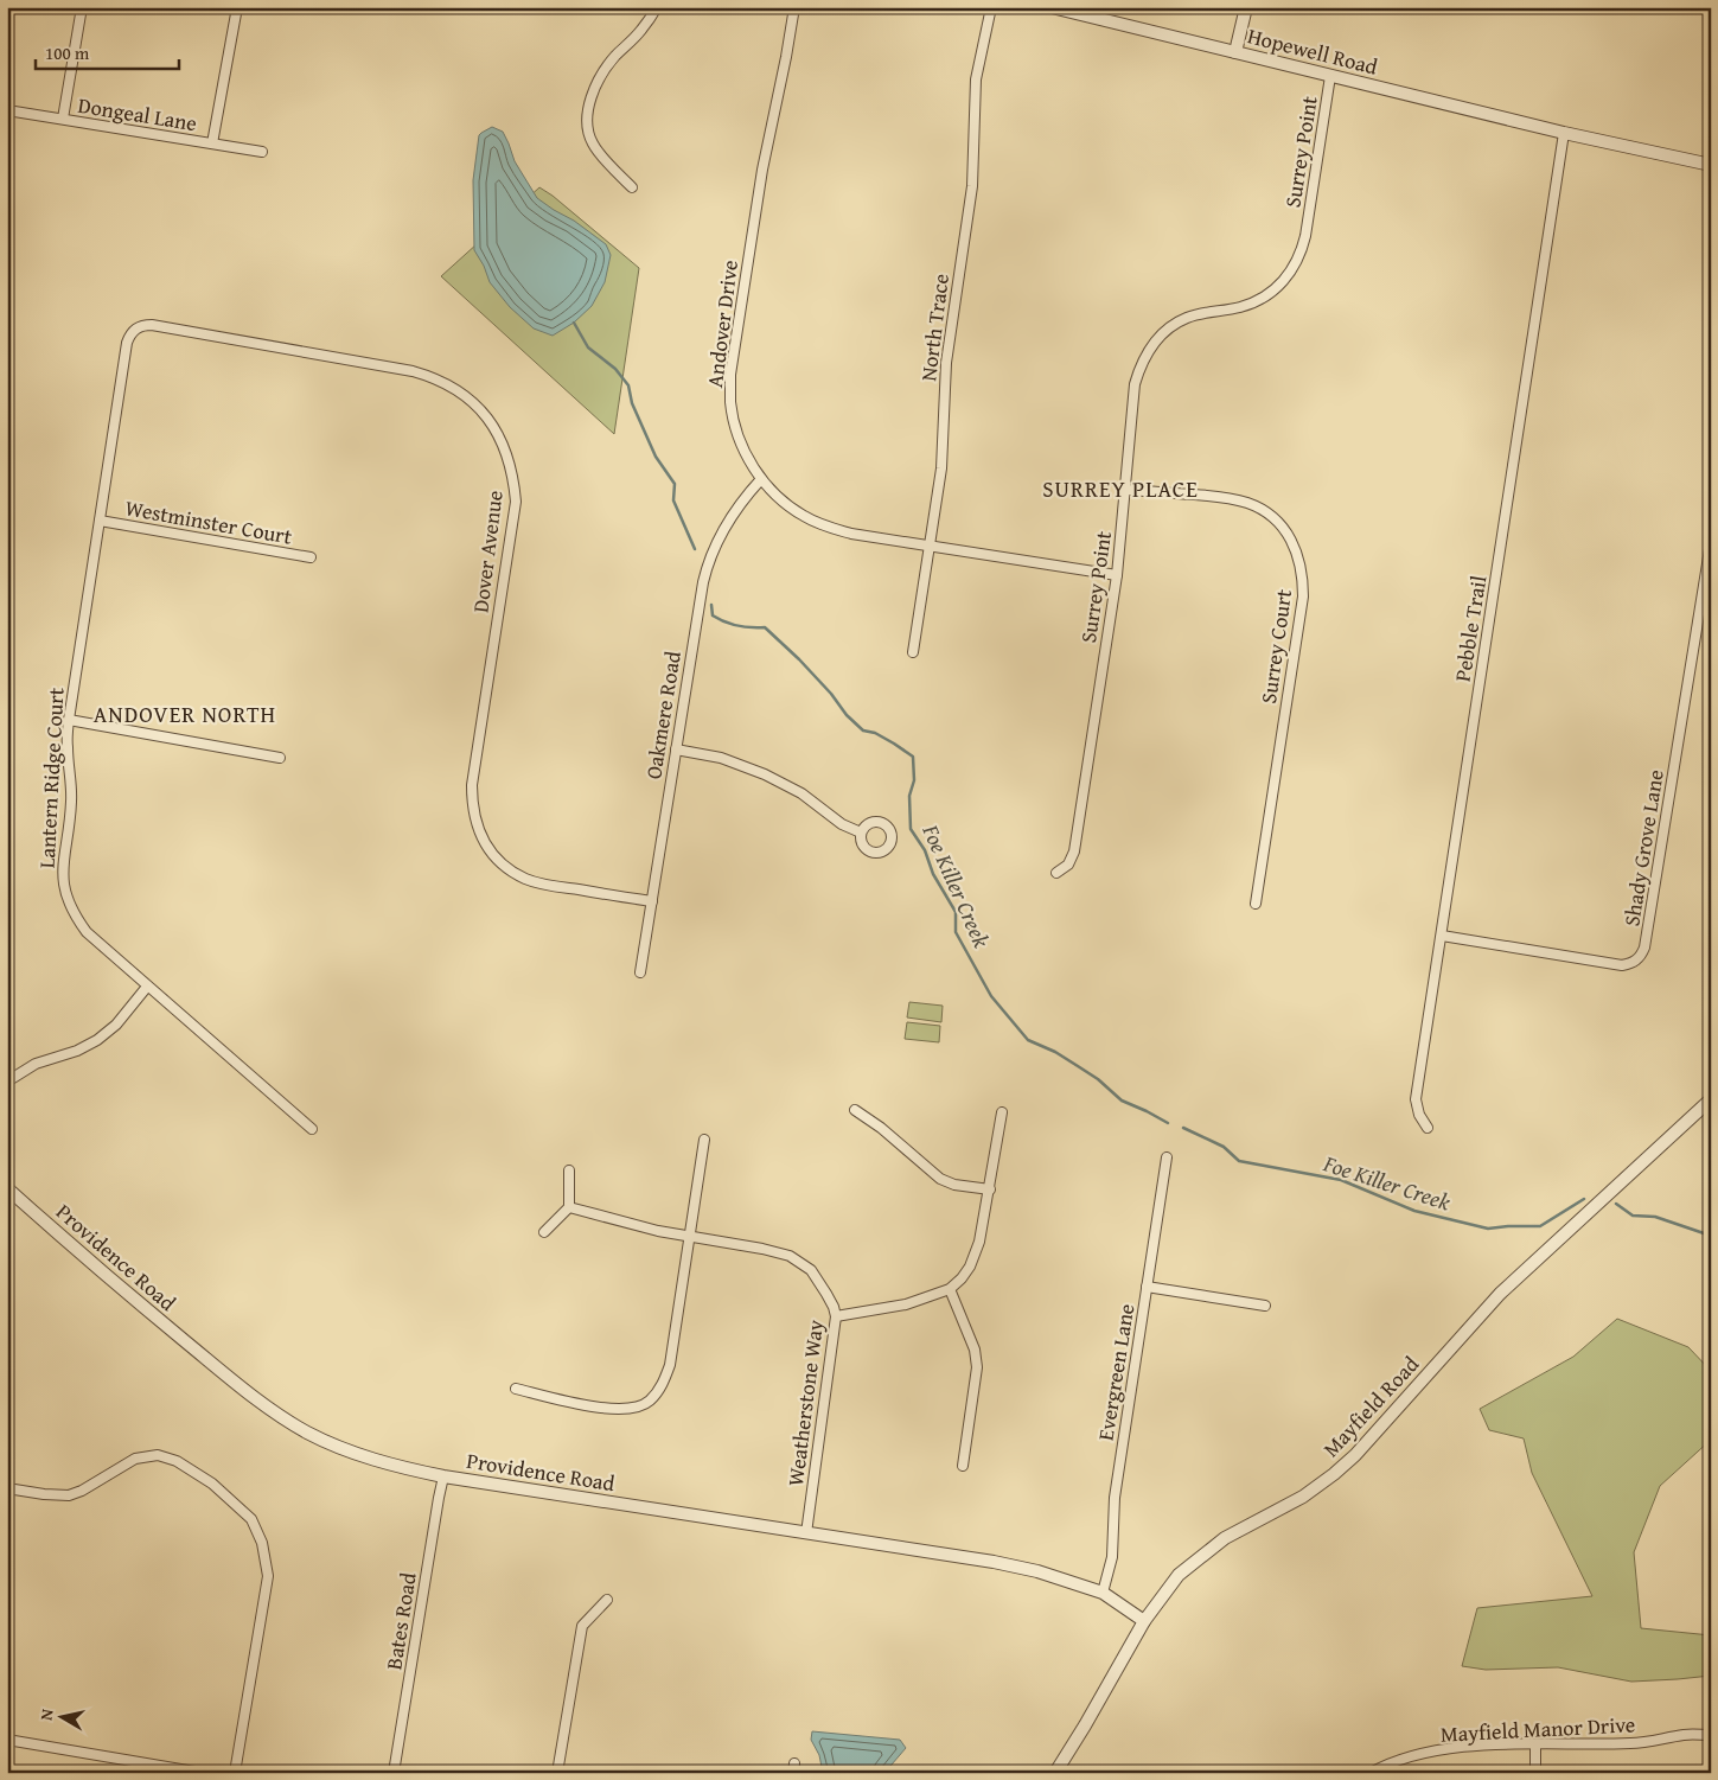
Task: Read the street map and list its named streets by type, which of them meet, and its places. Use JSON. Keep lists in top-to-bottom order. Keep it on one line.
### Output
{"streets":{"street":["Hopewell Road","Dongeal Lane","Surrey Point","Andover Drive","North Trace","Westminster Court","Dover Avenue","Pebble Trail","Surrey Court","Oakmere Road","Lantern Ridge Court","Shady Grove Lane","Providence Road","Evergreen Lane","Weatherstone Way","Mayfield Road","Bates Road","Mayfield Manor Drive"]},"crossings":[["Hopewell Road","Surrey Point"],["Hopewell Road","Pebble Trail"],["Surrey Point","Andover Drive"],["Surrey Point","Surrey Court"],["Andover Drive","North Trace"],["Andover Drive","Oakmere Road"],["Westminster Court","Lantern Ridge Court"],["Dover Avenue","Oakmere Road"],["Dover Avenue","Lantern Ridge Court"],["Pebble Trail","Shady Grove Lane"],["Providence Road","Evergreen Lane"],["Providence Road","Weatherstone Way"],["Providence Road","Mayfield Road"],["Providence Road","Bates Road"]],"districts":["SURREY PLACE","ANDOVER NORTH"],"water":["Foe Killer Creek"],"scale_bar":"100 m","north":"left"}
